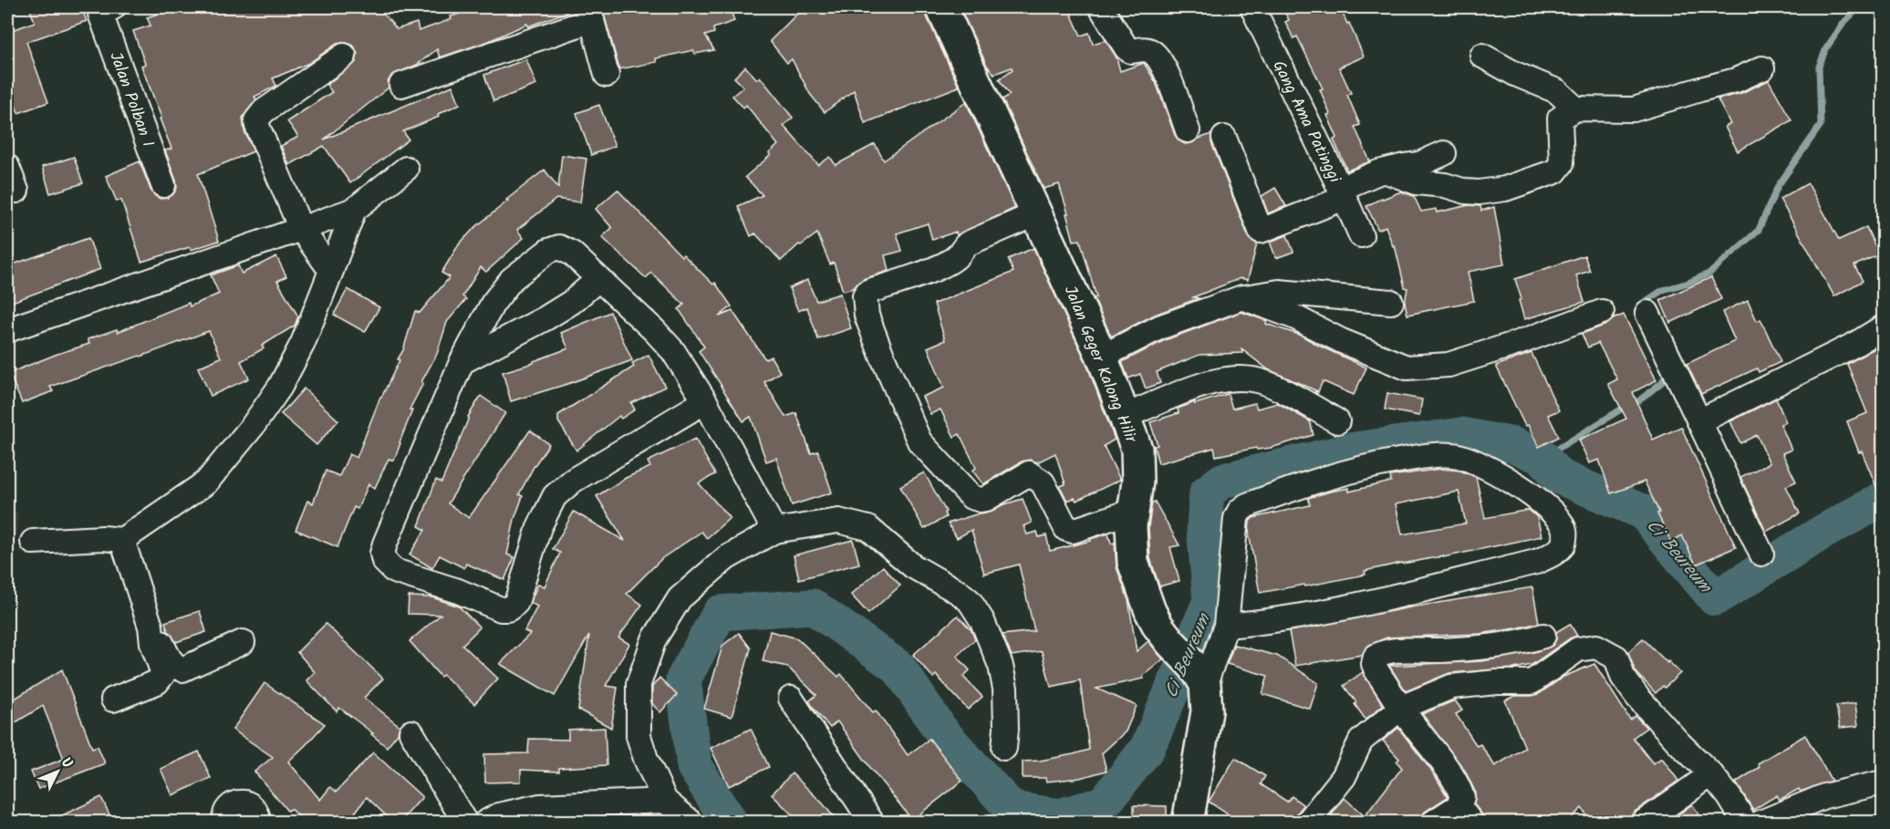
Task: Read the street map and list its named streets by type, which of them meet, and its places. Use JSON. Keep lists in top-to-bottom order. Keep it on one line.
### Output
{"streets":{"main road":["Jalan Geger Kalong Hilir"],"street":["Jalan Polban I","Gang Ama Patinggi"]},"water":["Ci Beureum"],"north":"top right"}
